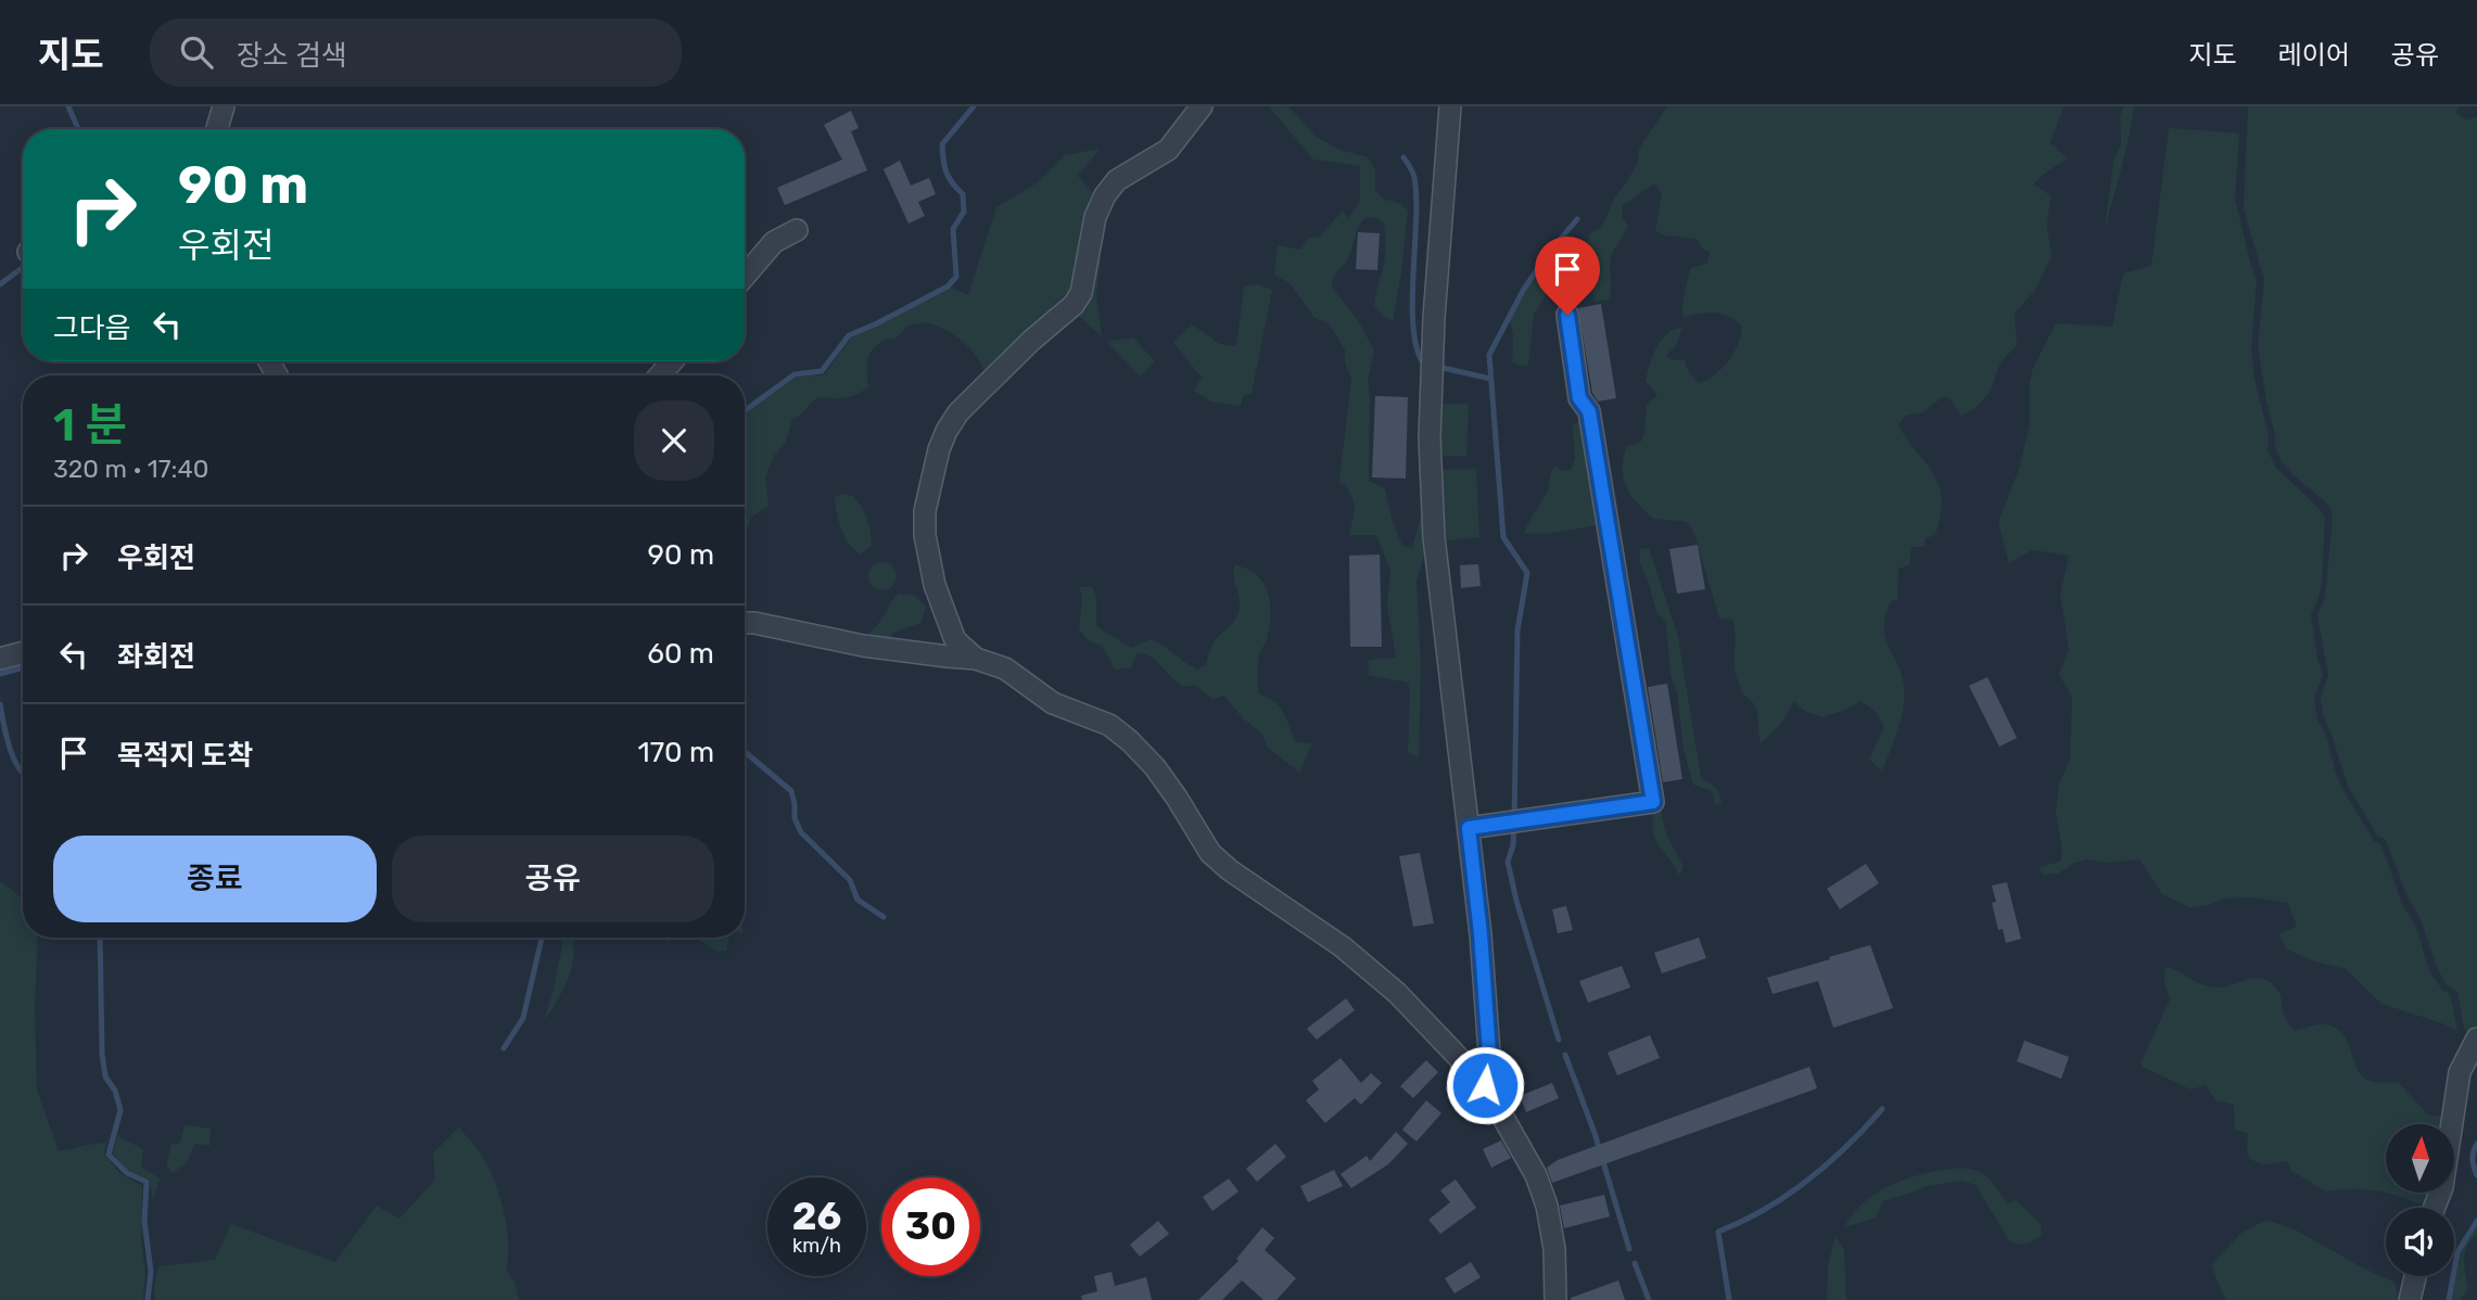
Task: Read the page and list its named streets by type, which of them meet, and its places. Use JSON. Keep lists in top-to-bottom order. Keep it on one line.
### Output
{"north":"top","page":{"header":"지도","search":"장소 검색","nav":["지도","레이어","공유"],"turn":["90 m","우회전"],"then":"그다음","heading":["1 분","320 m · 17:40"],"list":[{"name":"우회전","value":"90 m"},{"name":"좌회전","value":"60 m"},{"name":"목적지 도착","value":"170 m"}],"buttons":["종료","공유"],"speed":"26 km/h","limit":"30"}}
